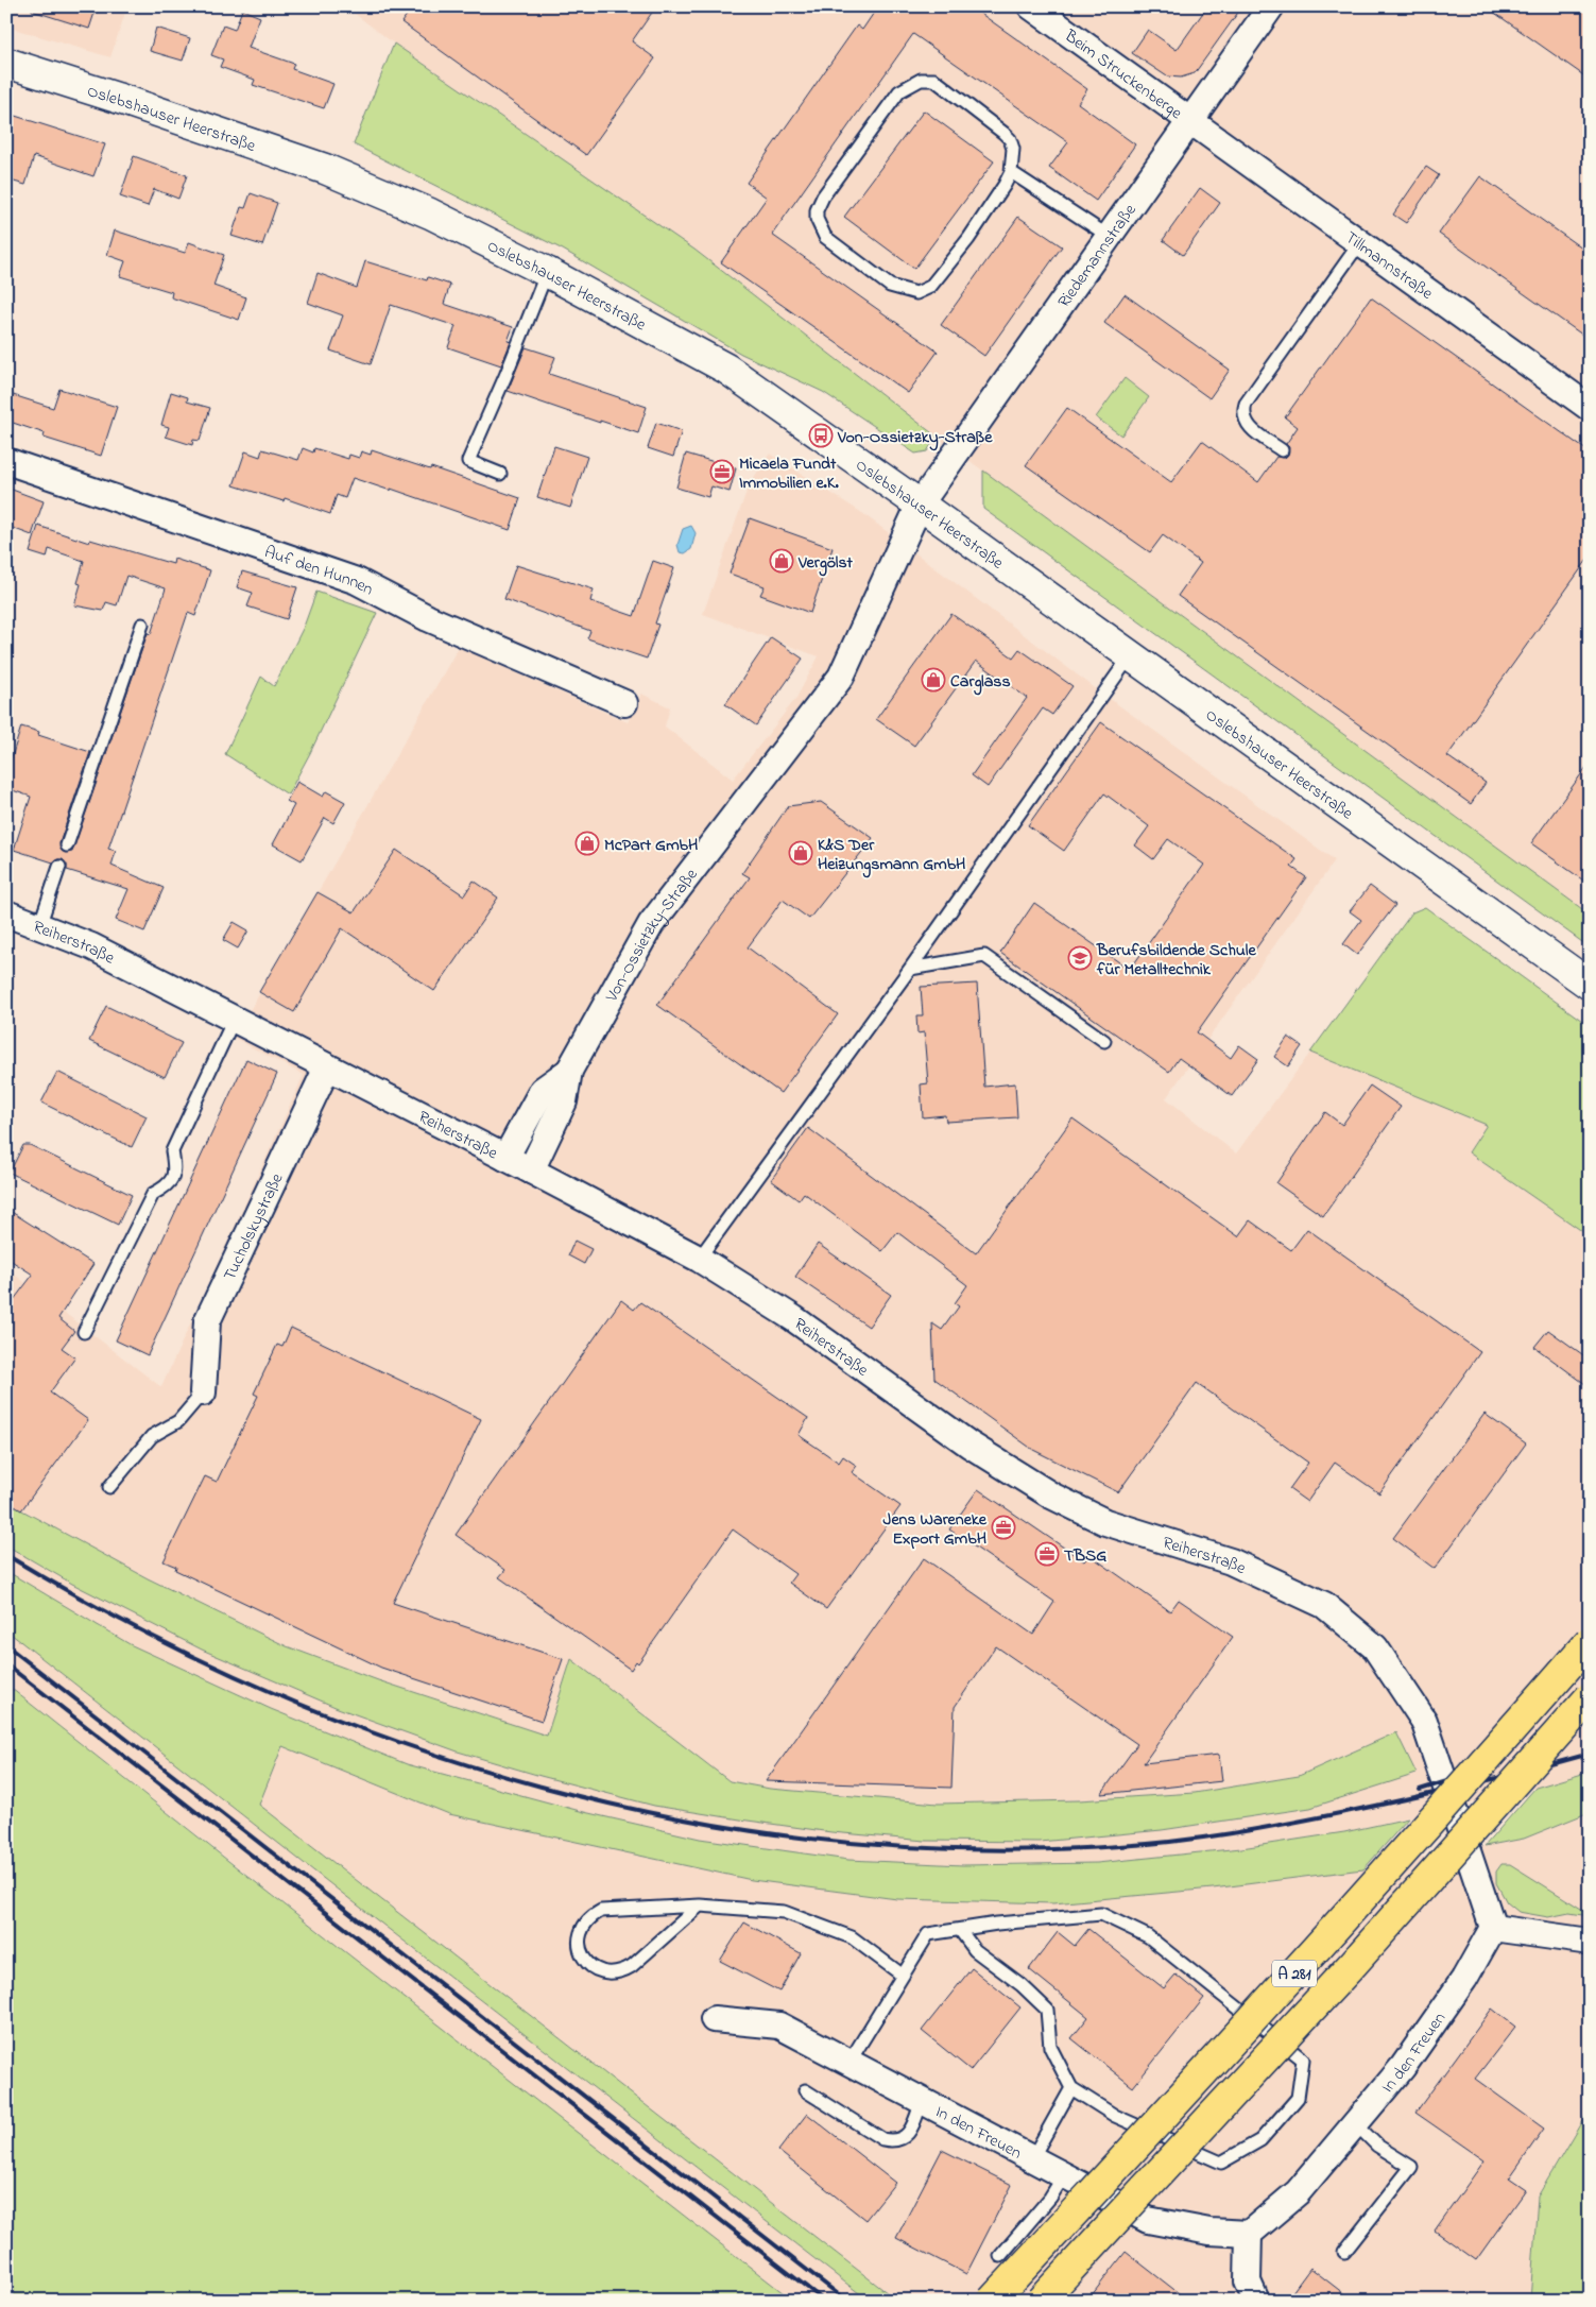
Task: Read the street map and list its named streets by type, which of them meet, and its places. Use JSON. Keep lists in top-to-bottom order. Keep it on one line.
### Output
{"streets":{"highway":["A 281"],"main road":["Oslebshauser Heerstraße"],"street":["Beim Struckenberge","Riedemannstraße","Tillmannstraße","Auf den Hunnen","Von-Ossietzky-Straße","Reiherstraße","Tucholskystraße","In den Freuen"]},"crossings":[["Beim Struckenberge","Riedemannstraße"],["Beim Struckenberge","Tillmannstraße"],["Oslebshauser Heerstraße","Riedemannstraße"],["Oslebshauser Heerstraße","Von-Ossietzky-Straße"],["Riedemannstraße","Tillmannstraße"],["Riedemannstraße","Von-Ossietzky-Straße"],["Von-Ossietzky-Straße","Reiherstraße"],["Reiherstraße","Tucholskystraße"],["Reiherstraße","In den Freuen"]],"places":{"bus stop":["Von-Ossietzky-Straße"],"office":["Micaela Fundt Immobilien e.K.","Jens Wareneke Export GmbH","TBSG"],"shop":["Vergölst","Carglass","McPart GmbH","K&S Der Heizungsmann GmbH"],"school or university":["Berufsbildende Schule für Metalltechnik"]}}
